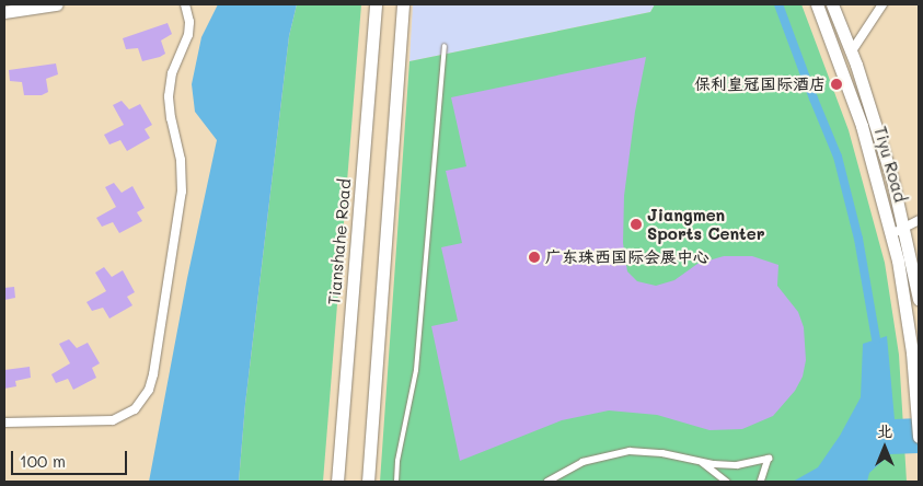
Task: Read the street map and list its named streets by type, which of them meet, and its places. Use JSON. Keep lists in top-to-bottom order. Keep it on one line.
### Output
{"streets":{"main road":["Tiyu Road","Tianshahe Road"]},"places":["保利皇冠国际酒店","Jiangmen Sports Center","广东珠西国际会展中心"],"scale_bar":"100 m","north":"top"}
